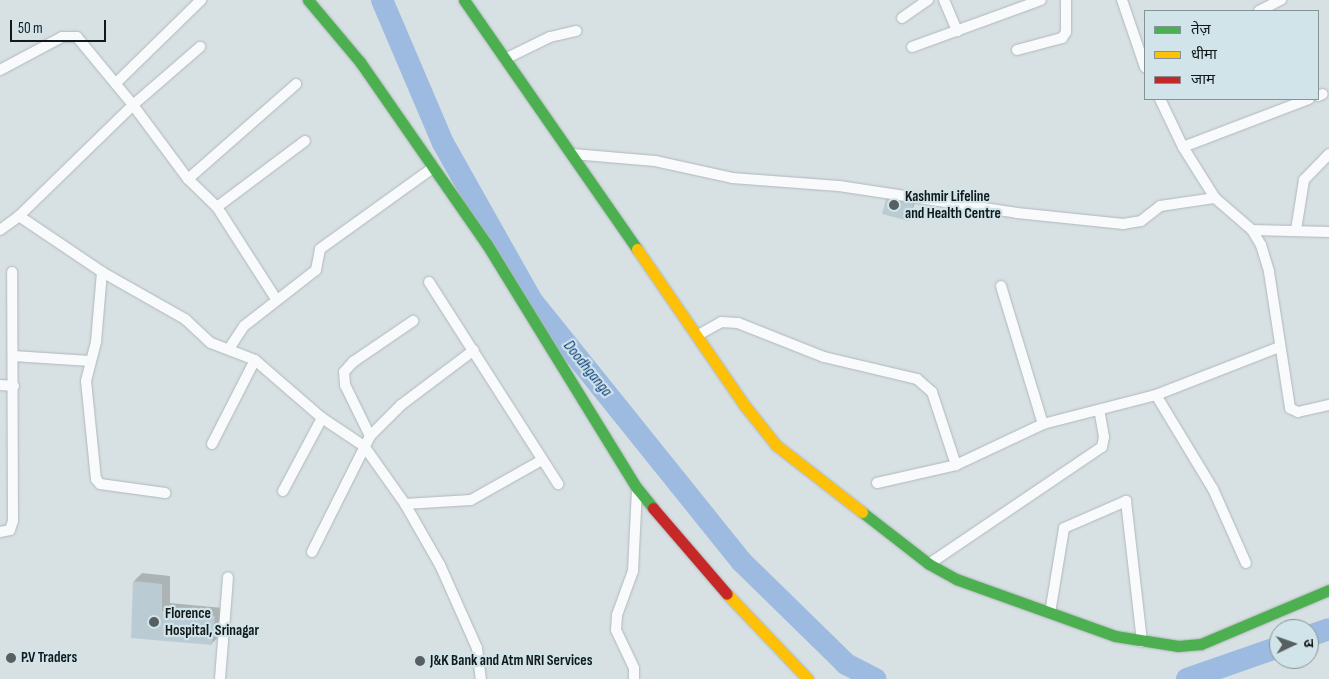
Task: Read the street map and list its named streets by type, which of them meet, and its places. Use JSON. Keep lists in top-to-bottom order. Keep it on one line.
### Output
{"water":["Doodhganga"],"places":["Kashmir Lifeline and Health Centre","Florence Hospital, Srinagar","P.V Traders","J&K Bank and Atm NRI Services"],"legend":["तेज़","धीमा","जाम"],"scale_bar":"50 m","north":"right"}
